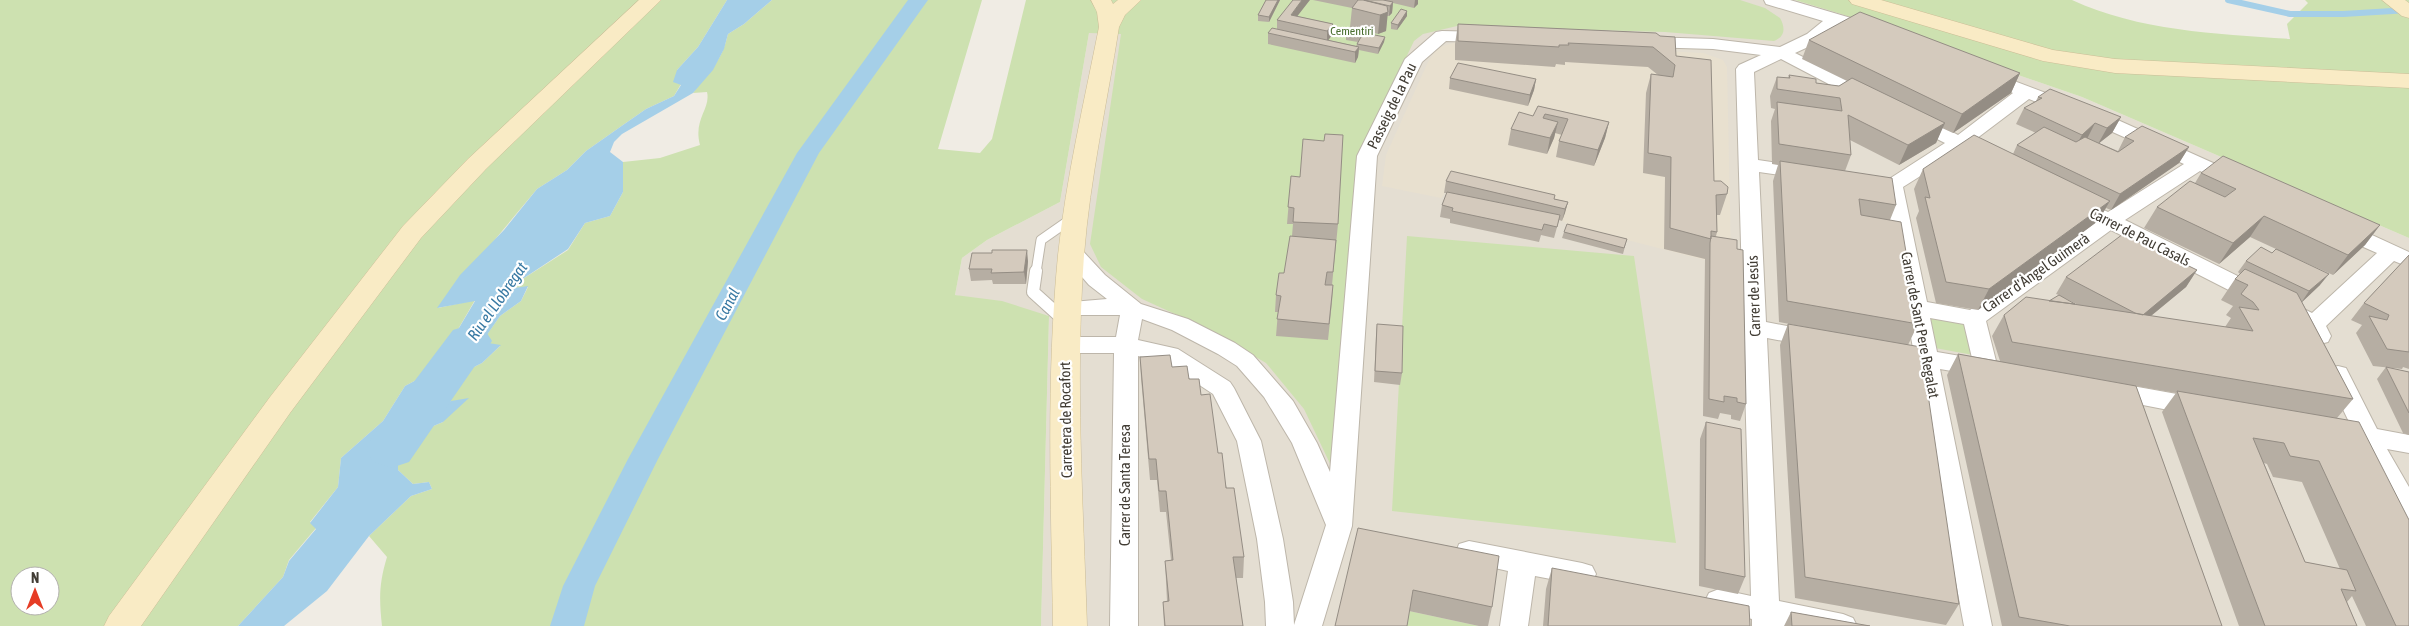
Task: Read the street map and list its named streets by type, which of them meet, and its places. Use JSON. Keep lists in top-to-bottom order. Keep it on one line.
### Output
{"streets":{"street":["Passeig de la Pau","Carrer de Pau Casals","Carrer d'Àngel Guimerà","Carrer de Jesús","Carrer de Sant Pere Regalat","Carretera de Rocafort","Carrer de Santa Teresa"]},"crossings":[["Carrer de Pau Casals","Carrer d'Àngel Guimerà"]],"water":["Riu el Llobregat","Canal"],"parks":["Cementiri"],"north":"top"}
